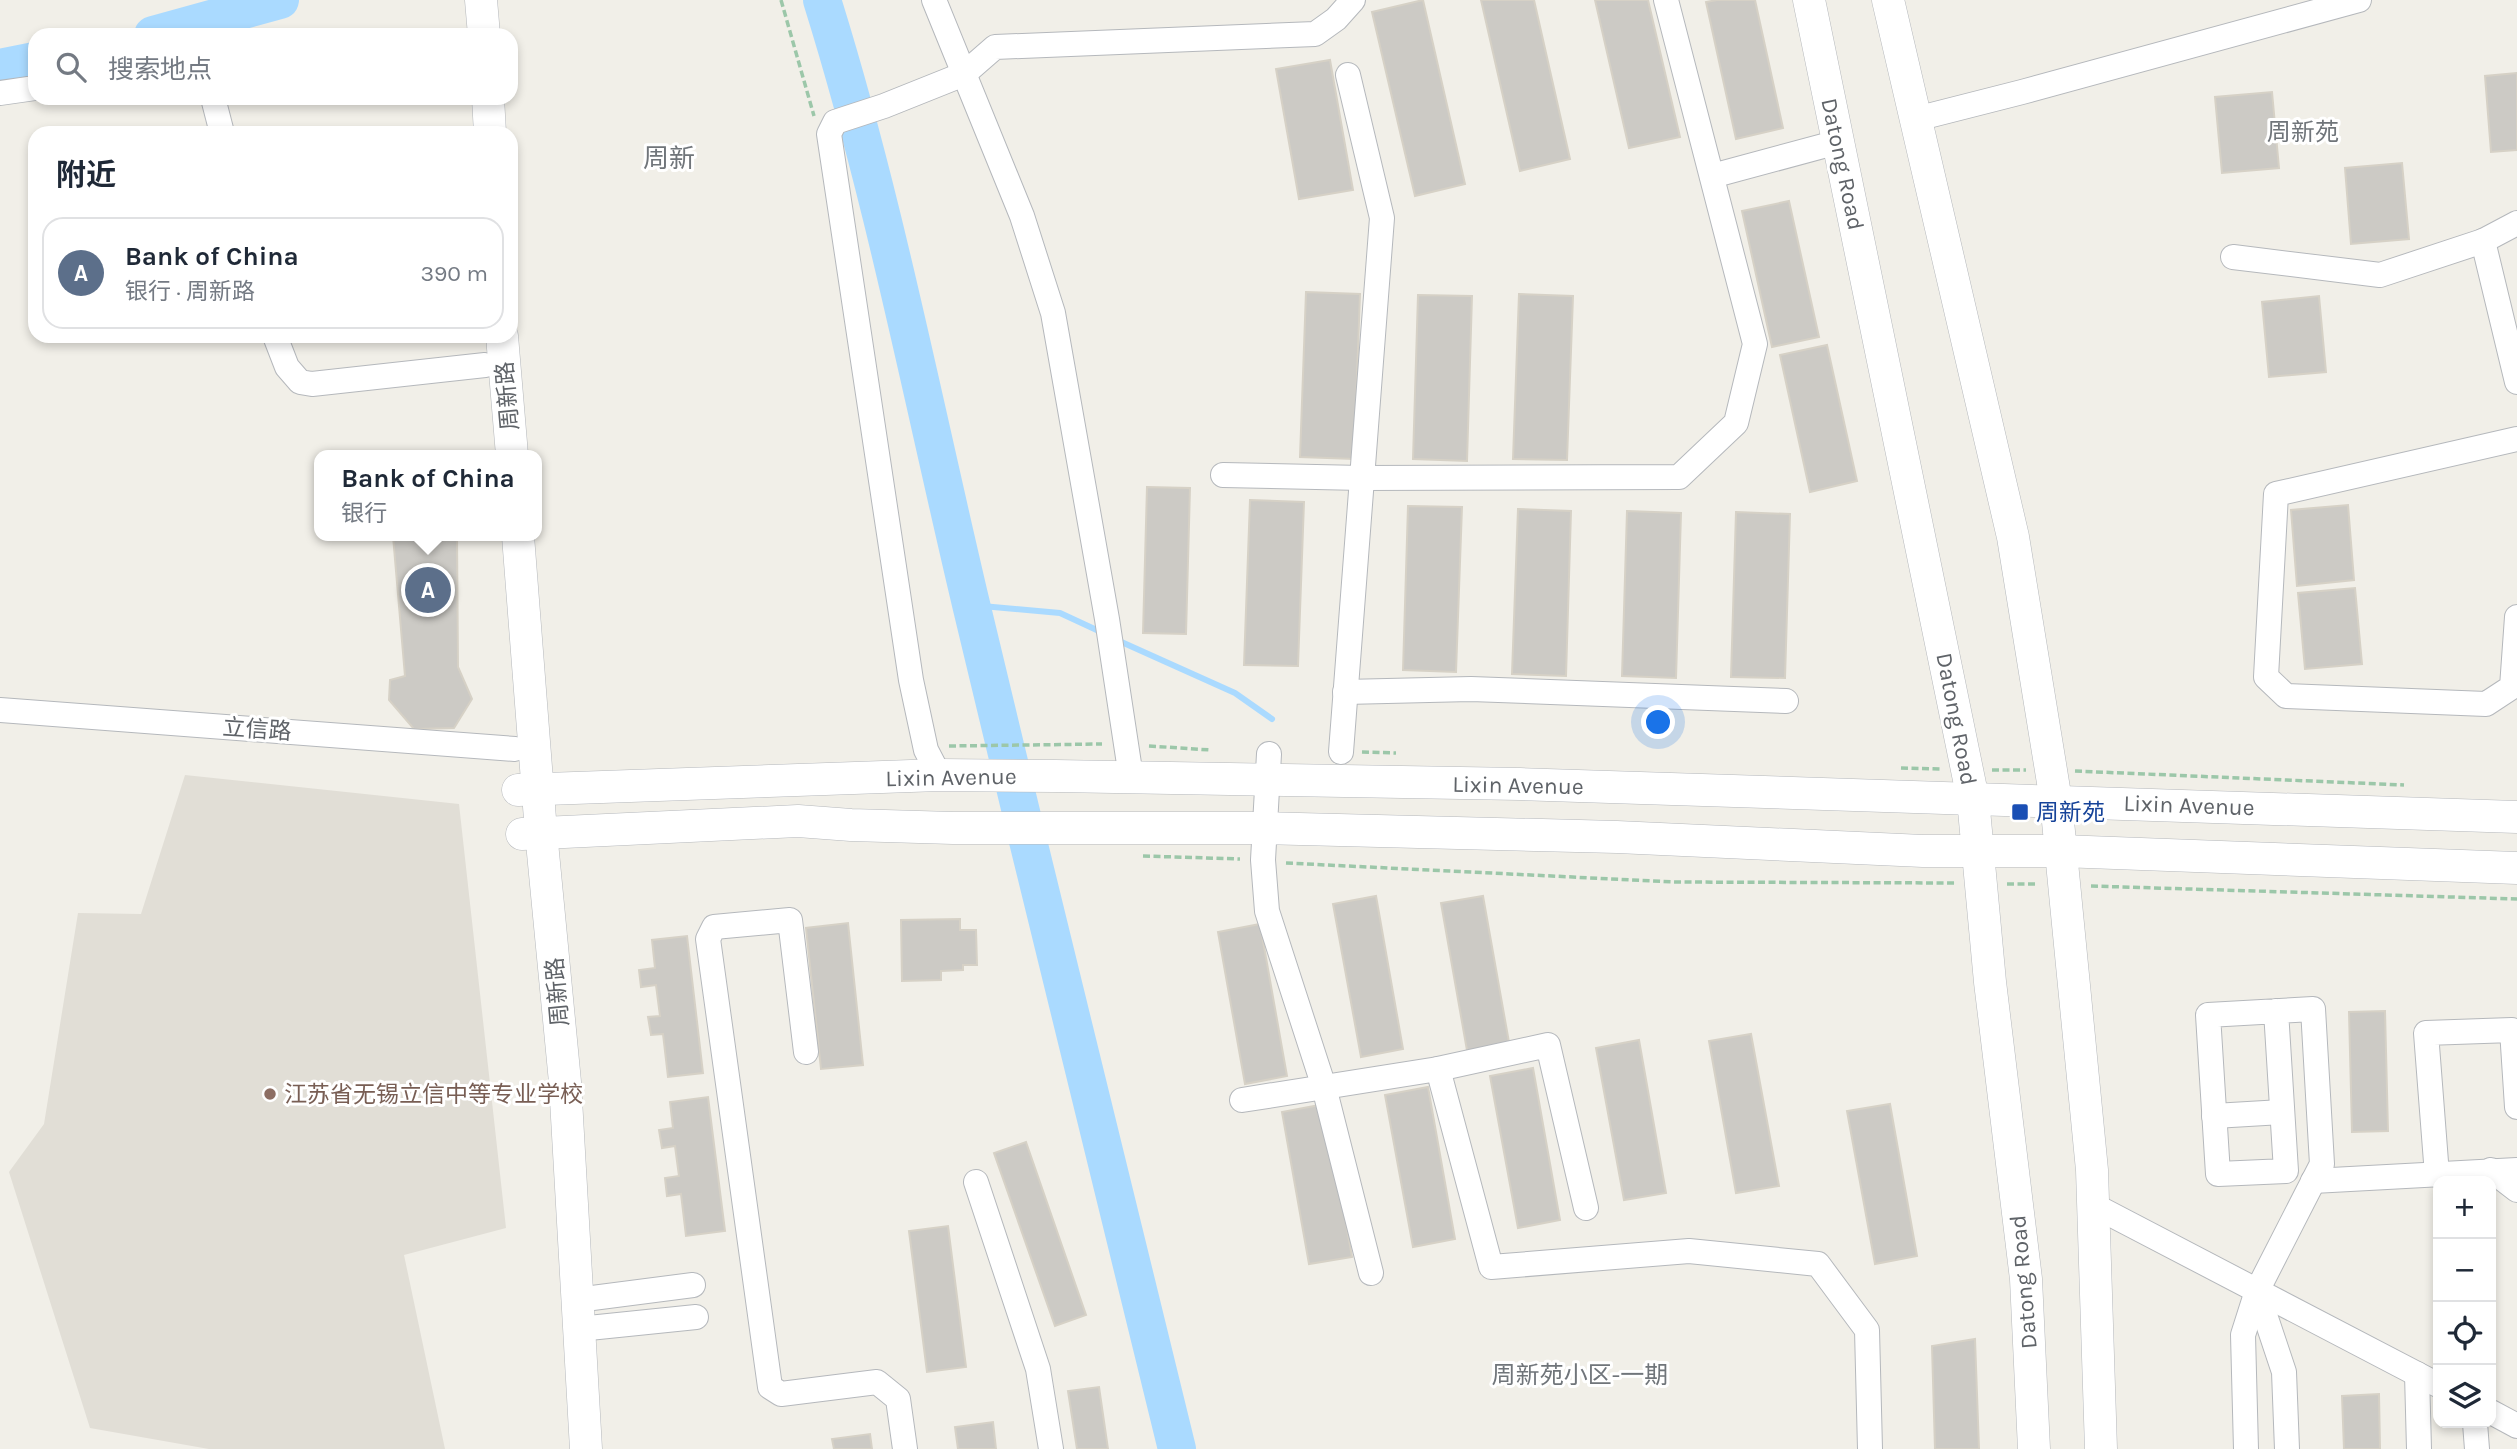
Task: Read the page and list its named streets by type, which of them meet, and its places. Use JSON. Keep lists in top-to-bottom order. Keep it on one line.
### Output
{"streets":{"street":["Datong Road","周新路","立信路","Lixin Avenue"]},"crossings":[["Datong Road","Lixin Avenue"],["周新路","立信路"],["周新路","Lixin Avenue"]],"districts":["周新苑","周新","周新苑小区-一期"],"places":{"transit":["周新苑"],"other":["江苏省无锡立信中等专业学校"]},"page":{"search":"搜索地点","heading":"附近","list":[{"mark":"A","name":"Bank of China","note":"银行 · 周新路","value":"390 m"}],"popup":["Bank of China","银行"],"pins":"A","map_buttons":["+","−"]}}
